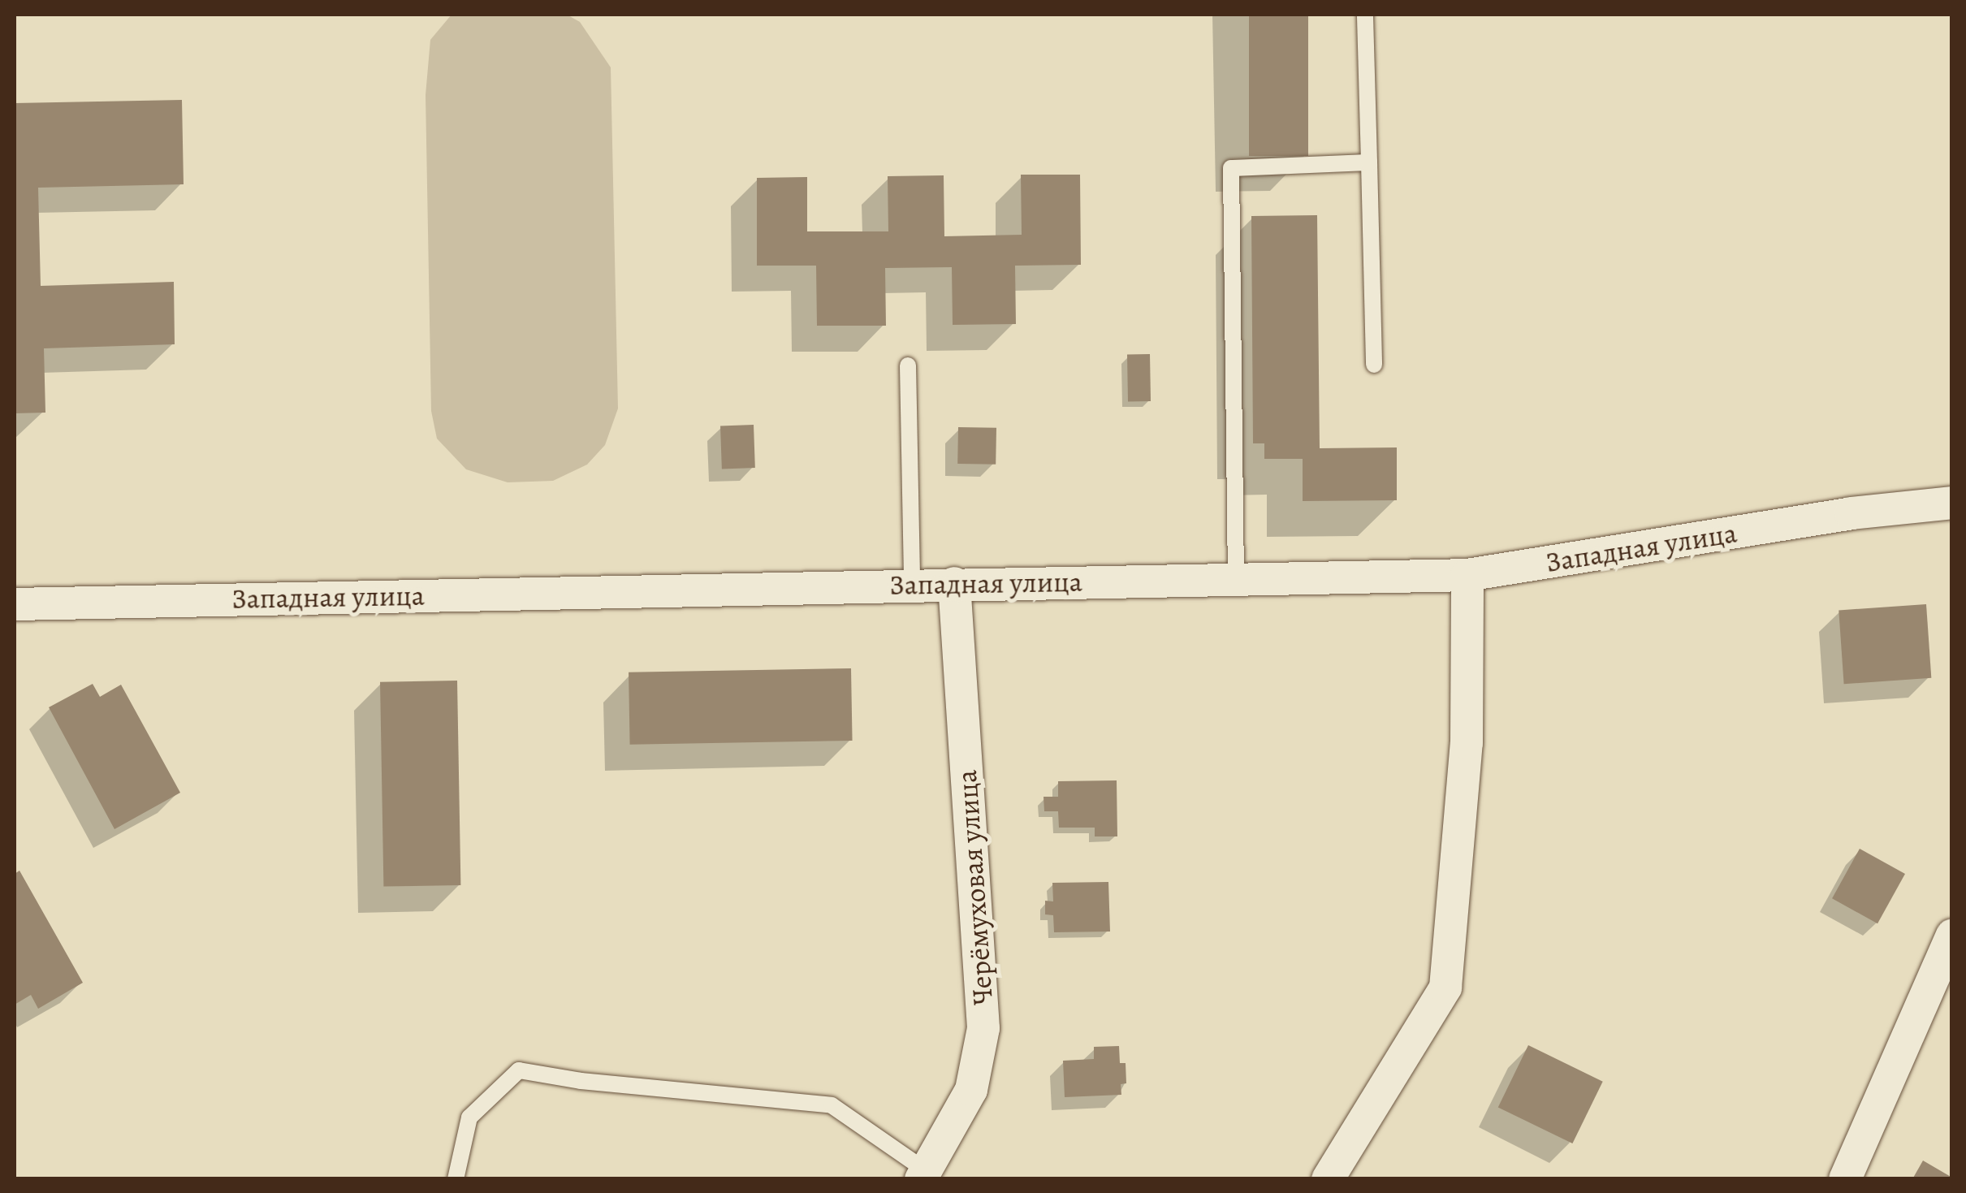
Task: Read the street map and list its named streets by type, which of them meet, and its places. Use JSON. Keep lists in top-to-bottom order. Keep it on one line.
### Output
{"streets":{"street":["Западная улица","Черёмуховая улица"]},"crossings":[["Западная улица","Черёмуховая улица"]]}
